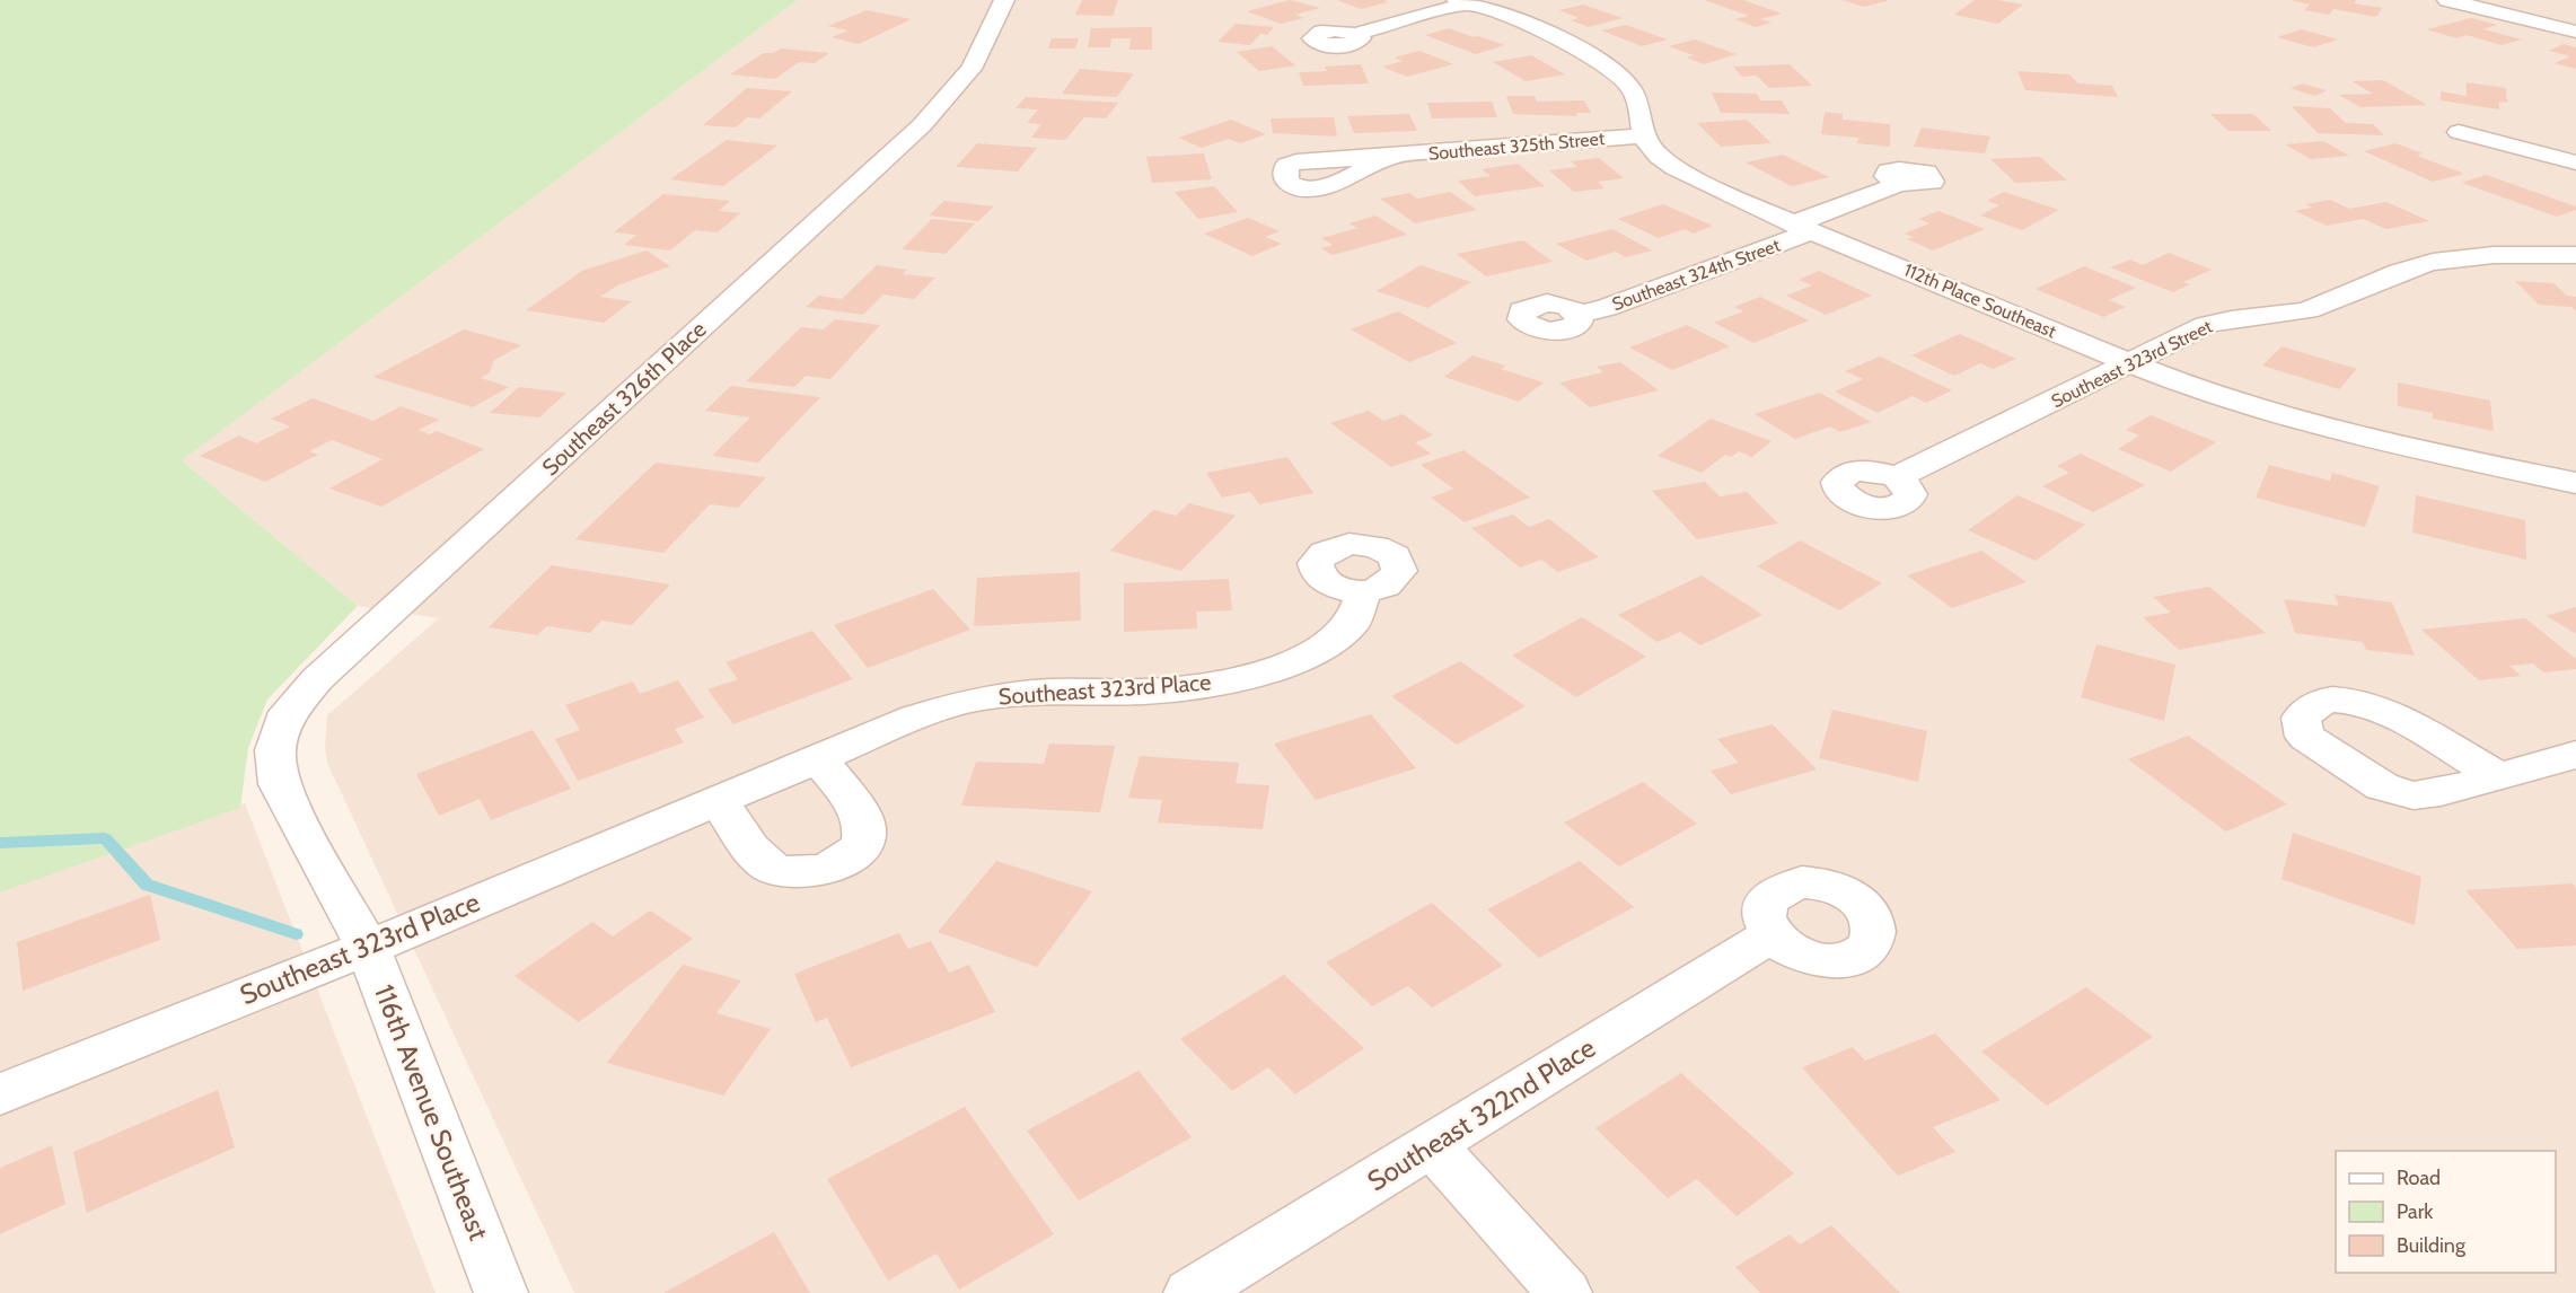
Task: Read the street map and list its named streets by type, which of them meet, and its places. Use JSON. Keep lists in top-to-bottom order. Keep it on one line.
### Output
{"streets":{"street":["Southeast 325th Street","Southeast 324th Street","112th Place Southeast","Southeast 323rd Street","Southeast 326th Place","Southeast 323rd Place","116th Avenue Southeast","Southeast 322nd Place"]},"crossings":[["Southeast 325th Street","112th Place Southeast"],["Southeast 324th Street","112th Place Southeast"],["112th Place Southeast","Southeast 323rd Street"],["Southeast 326th Place","116th Avenue Southeast"],["Southeast 323rd Place","116th Avenue Southeast"]],"legend":["Road","Park","Building"]}
